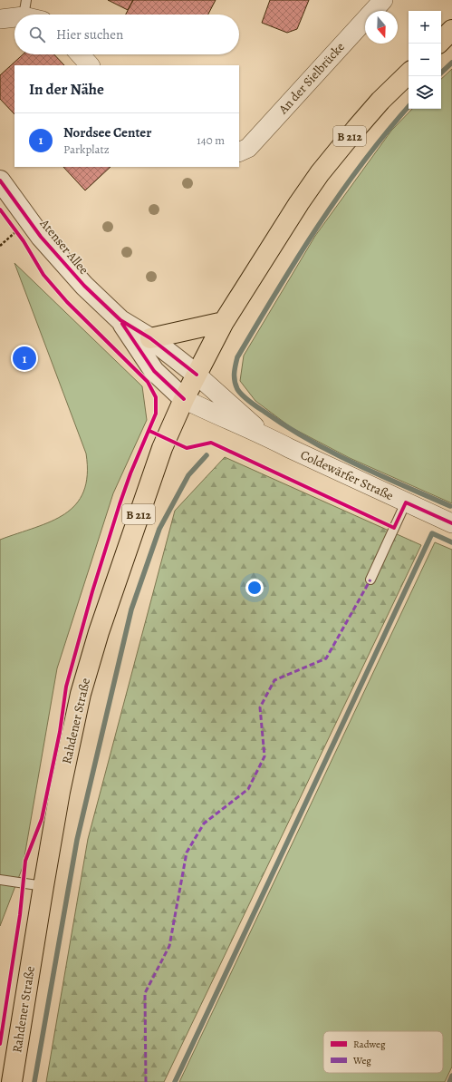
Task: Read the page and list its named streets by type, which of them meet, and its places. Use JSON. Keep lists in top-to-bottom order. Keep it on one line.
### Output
{"streets":{"main road":["B 212","Rahdener Straße"],"street":["An der Sielbrücke","Atenser Allee","Coldewärfer Straße"]},"crossings":[["B 212","Atenser Allee"],["B 212","Coldewärfer Straße"],["B 212","Rahdener Straße"],["Atenser Allee","Coldewärfer Straße"],["Atenser Allee","Rahdener Straße"],["Coldewärfer Straße","Rahdener Straße"]],"legend":["Radweg","Weg"],"north":"bottom","page":{"map_buttons":["+","−"],"search":"Hier suchen","heading":"In der Nähe","list":[{"mark":"1","name":"Nordsee Center","note":"Parkplatz","value":"140 m"}],"pins":"1"}}
